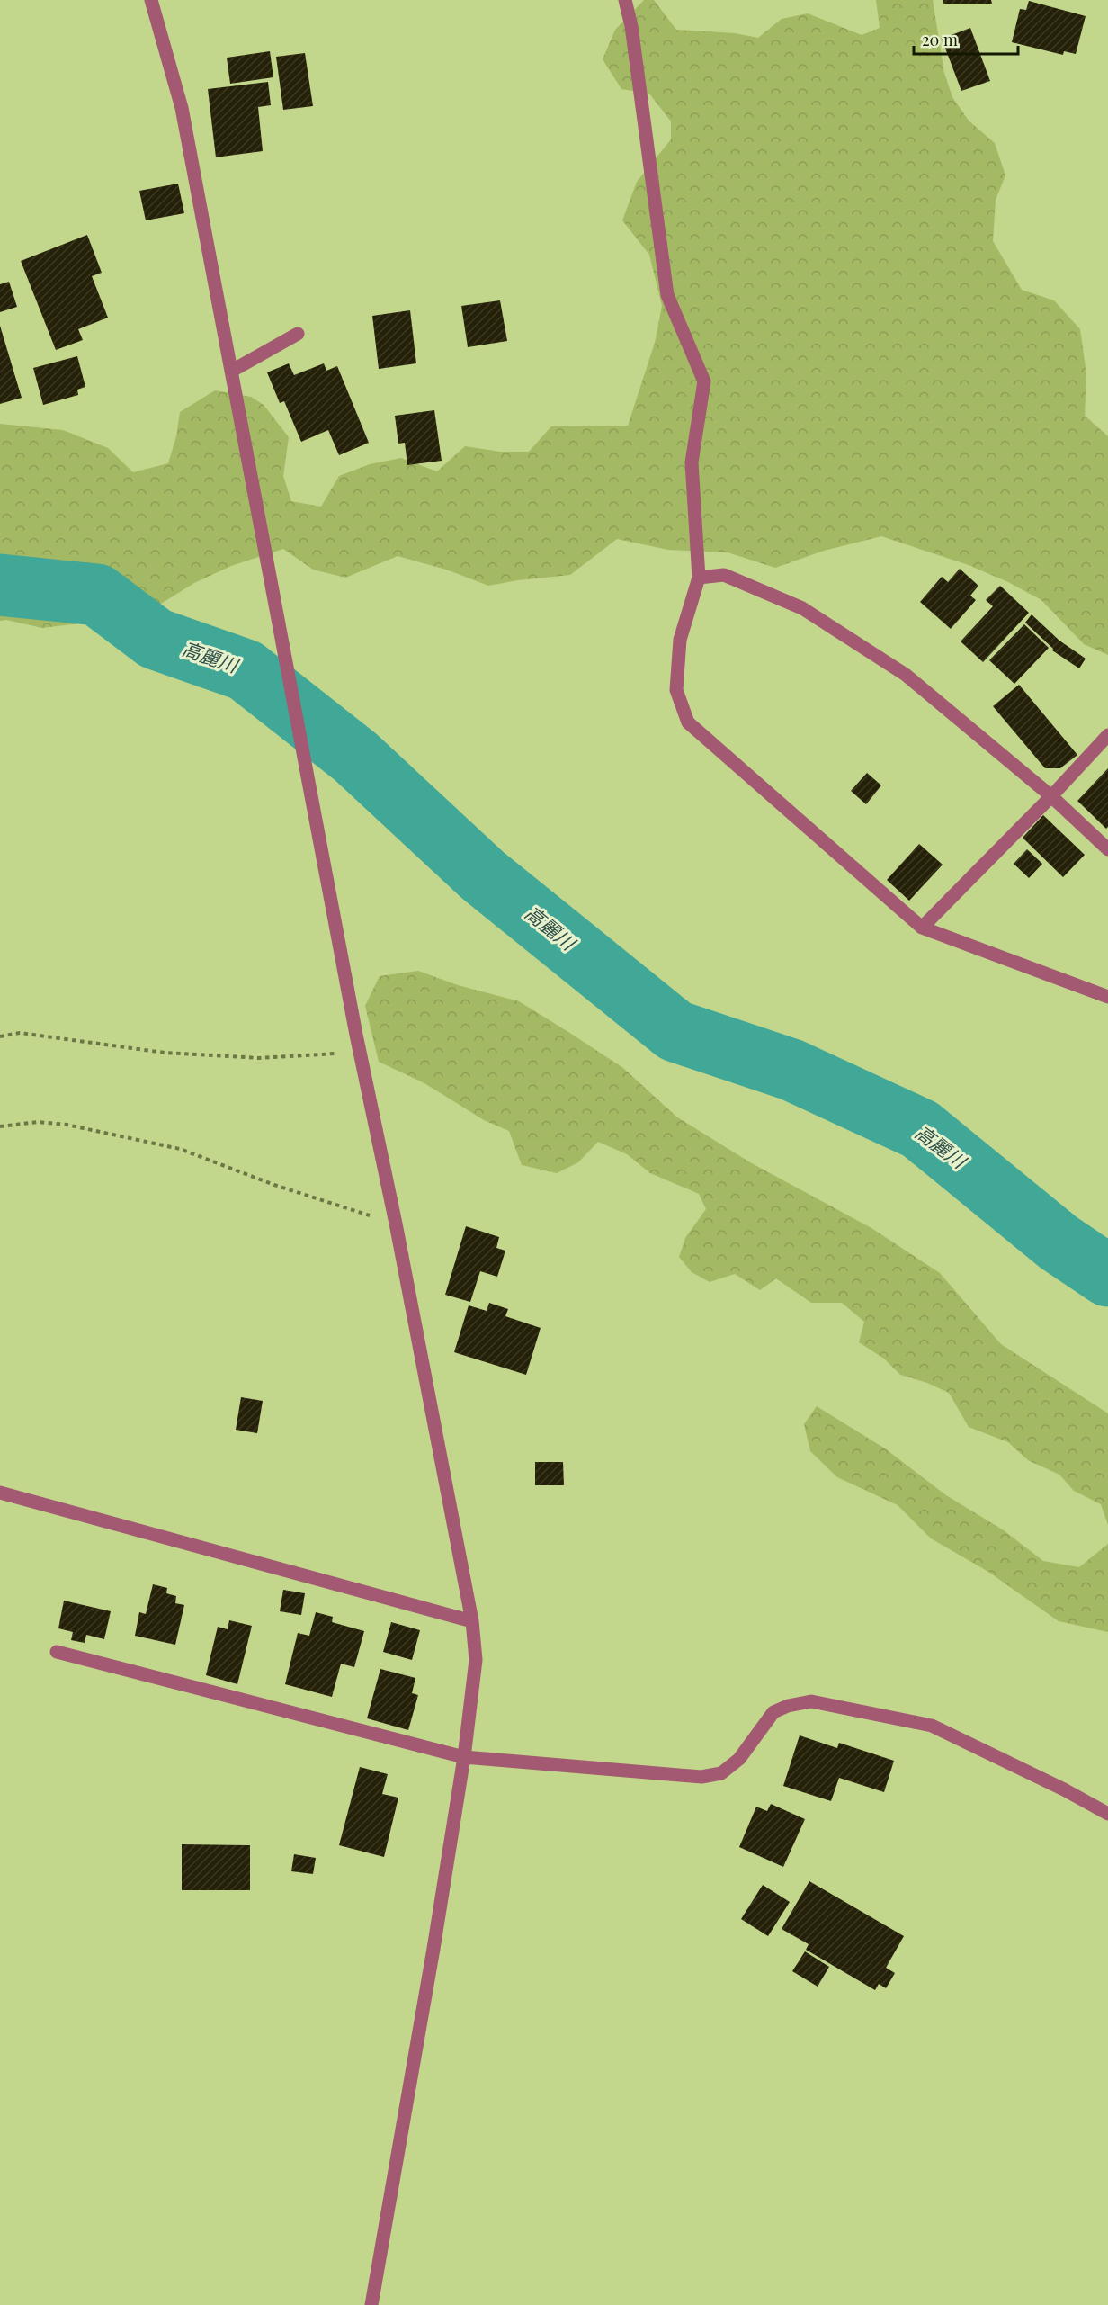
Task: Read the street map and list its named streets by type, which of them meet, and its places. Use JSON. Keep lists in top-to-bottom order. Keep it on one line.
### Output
{"water":["高麗川"],"scale_bar":"20 m"}
